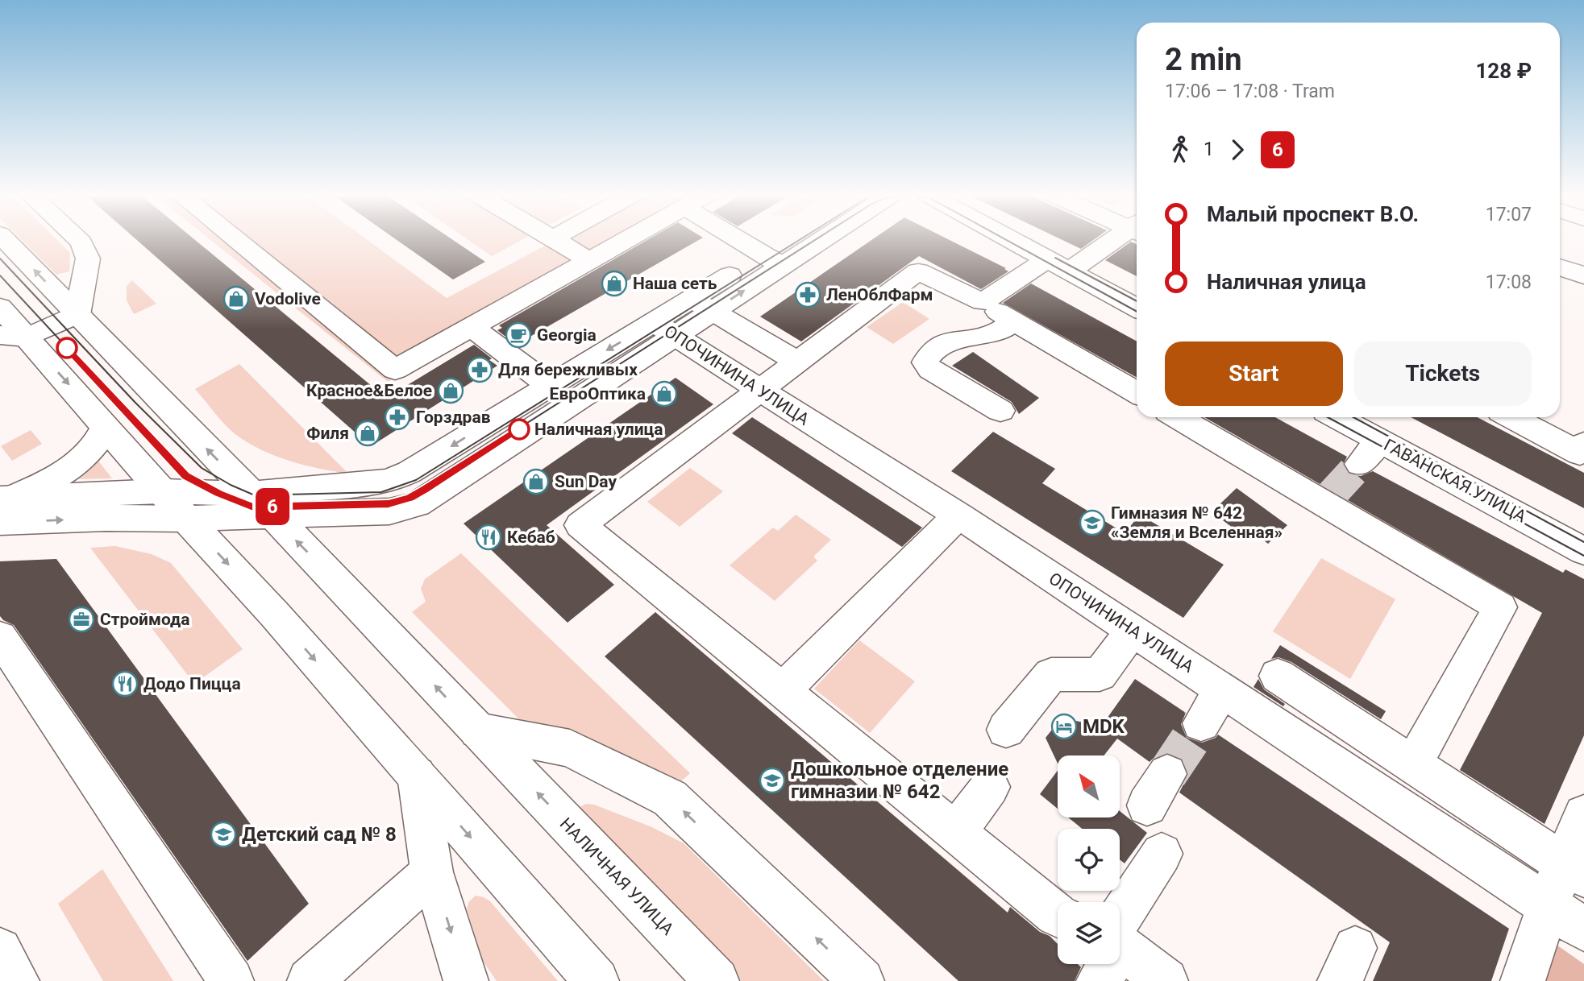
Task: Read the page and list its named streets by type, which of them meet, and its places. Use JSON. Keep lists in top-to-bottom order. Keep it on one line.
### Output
{"streets":{"main road":["ОПОЧИНИНА УЛИЦА","ГАВАНСКАЯ УЛИЦА","НАЛИЧНАЯ УЛИЦА"]},"places":{"shop":["Наша сеть","Vodolive","Красное&Белое","ЕвроОптика","Филя","Sun Day"],"pharmacy":["ЛенОблФарм","Для бережливых","Горздрав"],"cafe":["Georgia"],"other":["Наличная улица"],"school or university":["Гимназия № 642 «Земля и Вселенная»","Дошкольное отделение гимназии № 642","Детский сад № 8"],"restaurant":["Кебаб","Додо Пицца"],"office":["Строймода"],"hotel":["MDK"]},"lines":["tram line 6"],"north":"top left","page":{"on_map":"6","heading":["2 min","17:06 – 17:08 · Tram","128 ₽"],"legs":["1","6"],"list":[{"name":"Малый проспект В.О.","value":"17:07"},{"name":"Наличная улица","value":"17:08"}],"buttons":["Start","Tickets"]}}
